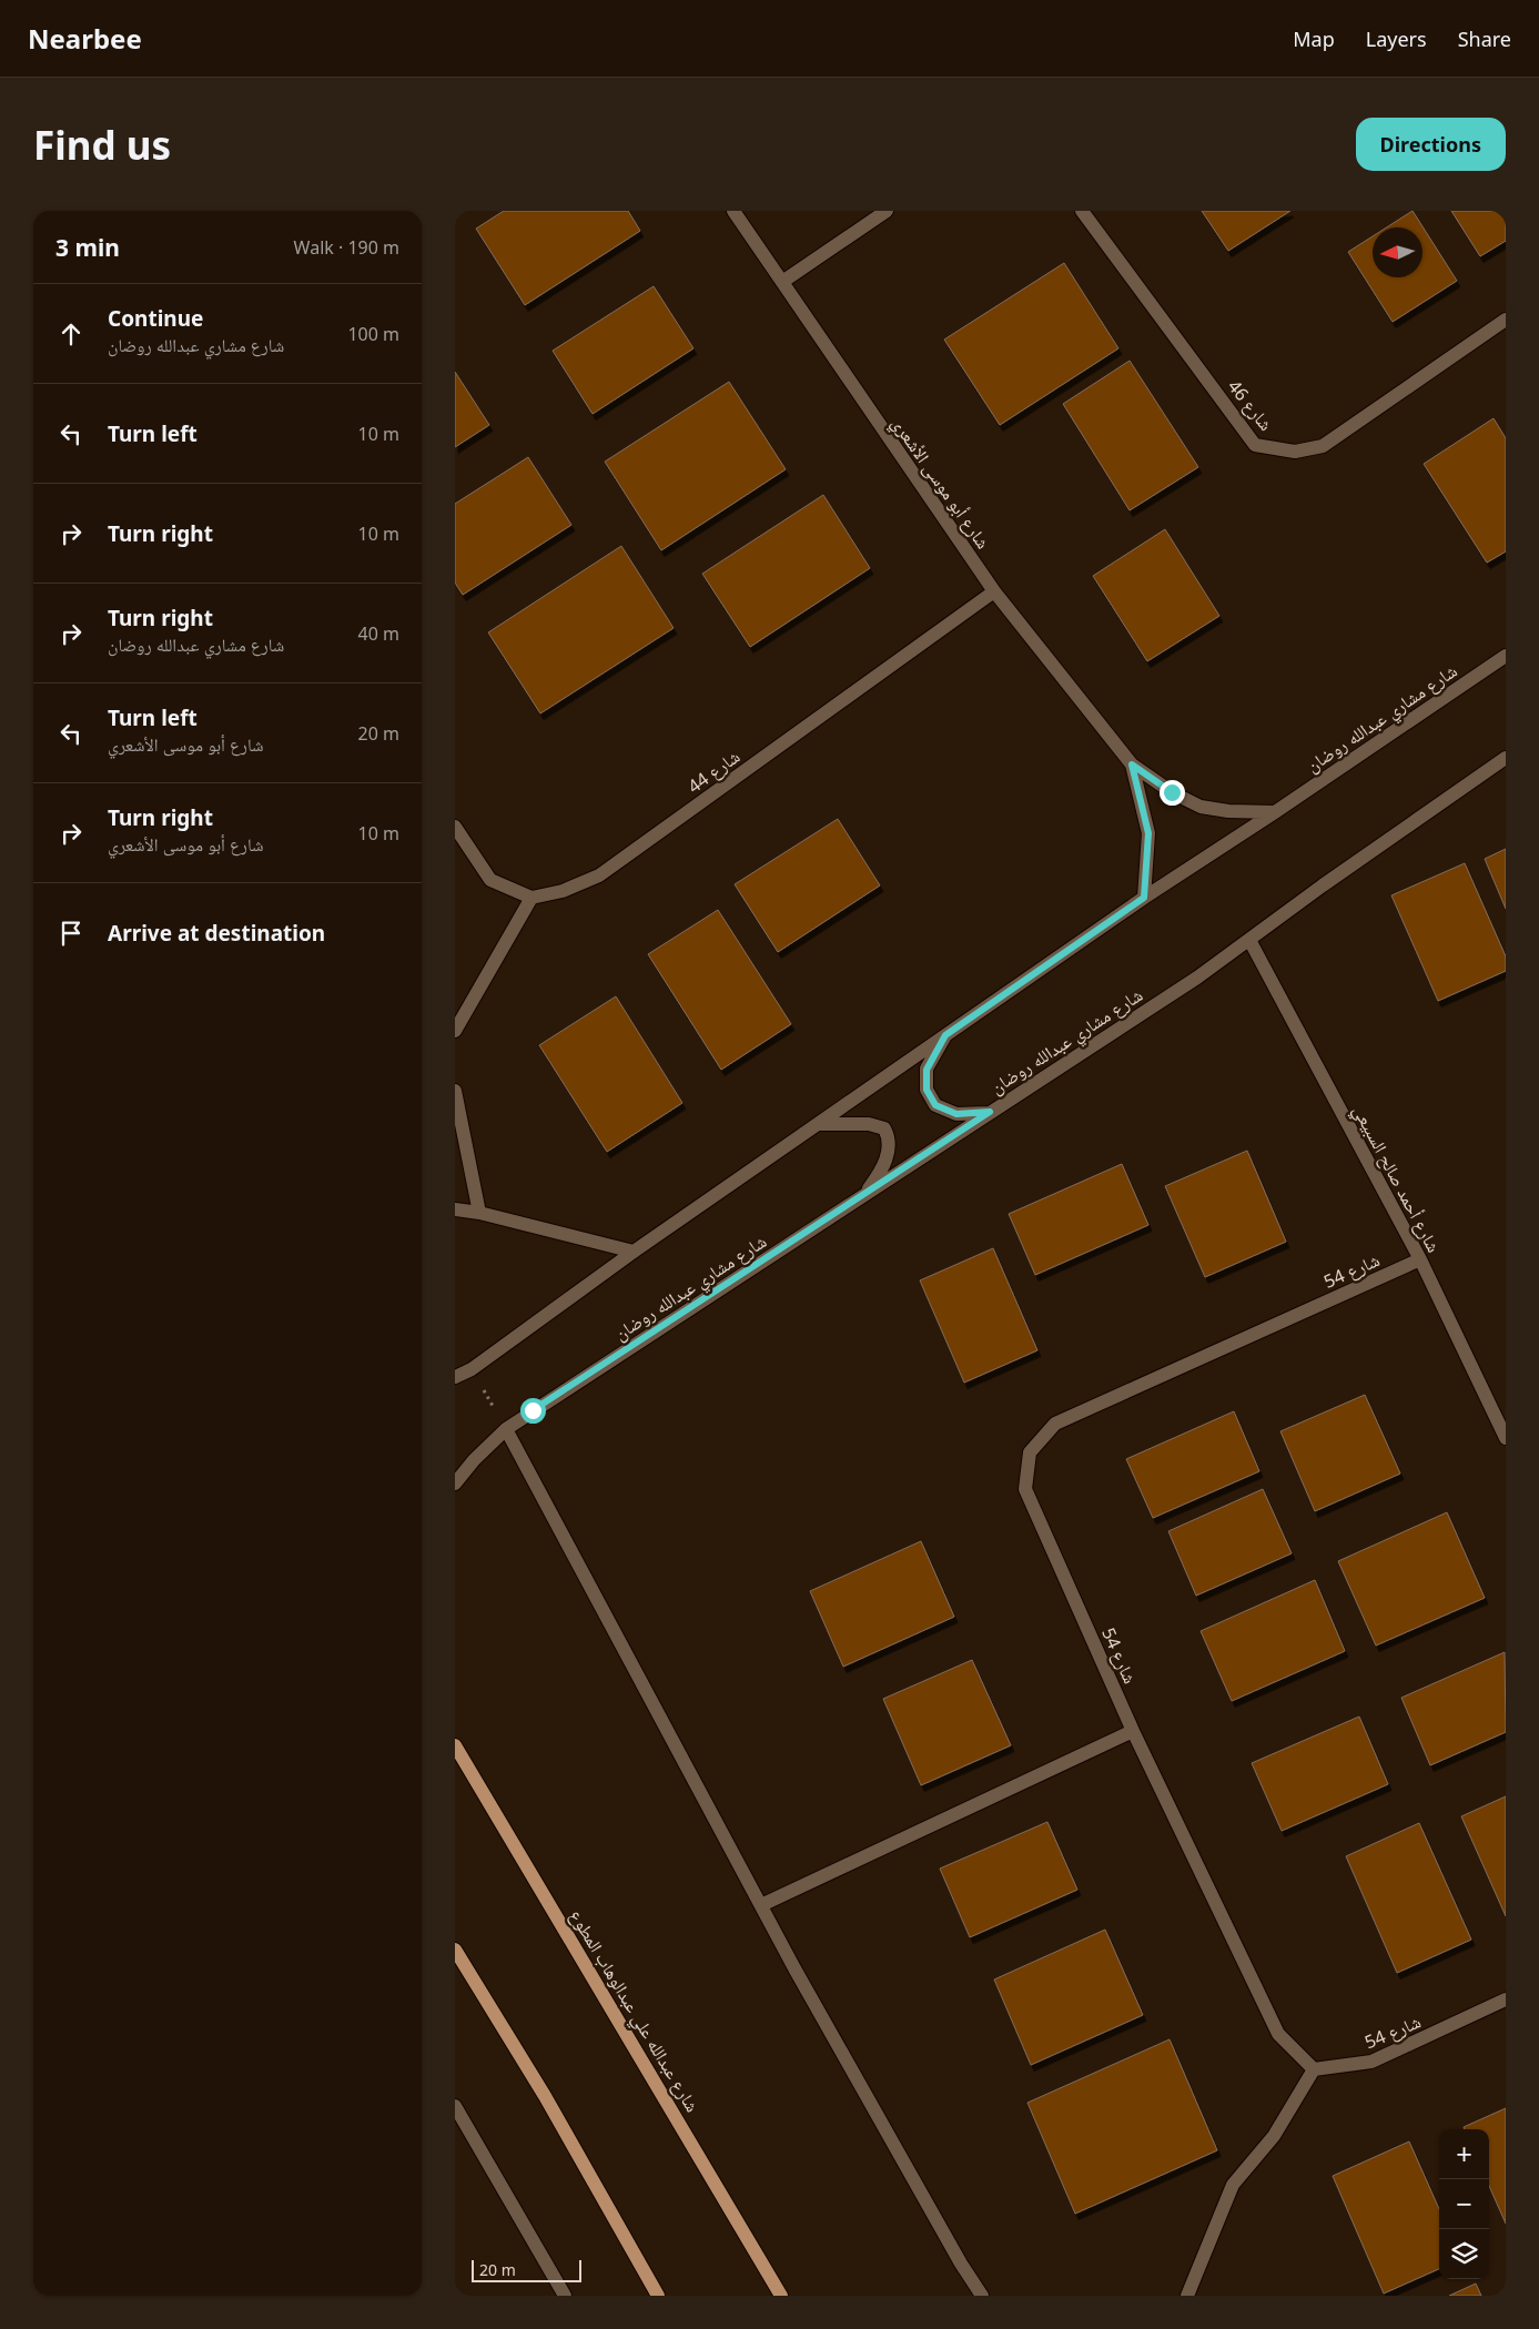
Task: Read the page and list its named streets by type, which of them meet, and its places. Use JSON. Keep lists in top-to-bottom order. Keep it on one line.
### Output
{"streets":{"main road":["شارع عبدالله علي عبدالوهاب المطوع"],"street":["شارع 46","شارع أبو موسى الأشعري","شارع مشاري عبدالله روضان","شارع 44","شارع أحمد صالح السبيعي","شارع 54"]},"crossings":[["شارع أبو موسى الأشعري","شارع مشاري عبدالله روضان"],["شارع أبو موسى الأشعري","شارع 44"],["شارع مشاري عبدالله روضان","شارع أحمد صالح السبيعي"],["شارع أحمد صالح السبيعي","شارع 54"]],"scale_bar":"20 m","north":"left","page":{"header":"Nearbee","nav":["Map","Layers","Share"],"buttons":"Directions","title":"Find us","heading":["3 min","Walk · 190 m"],"list":[["Continue","شارع مشاري عبدالله روضان","100 m"],["Turn left","10 m"],["Turn right","10 m"],["Turn right","شارع مشاري عبدالله روضان","40 m"],["Turn left","شارع أبو موسى الأشعري","20 m"],["Turn right","شارع أبو موسى الأشعري","10 m"],"Arrive at destination"],"map_buttons":["+","−"],"scale":"20 m"}}
